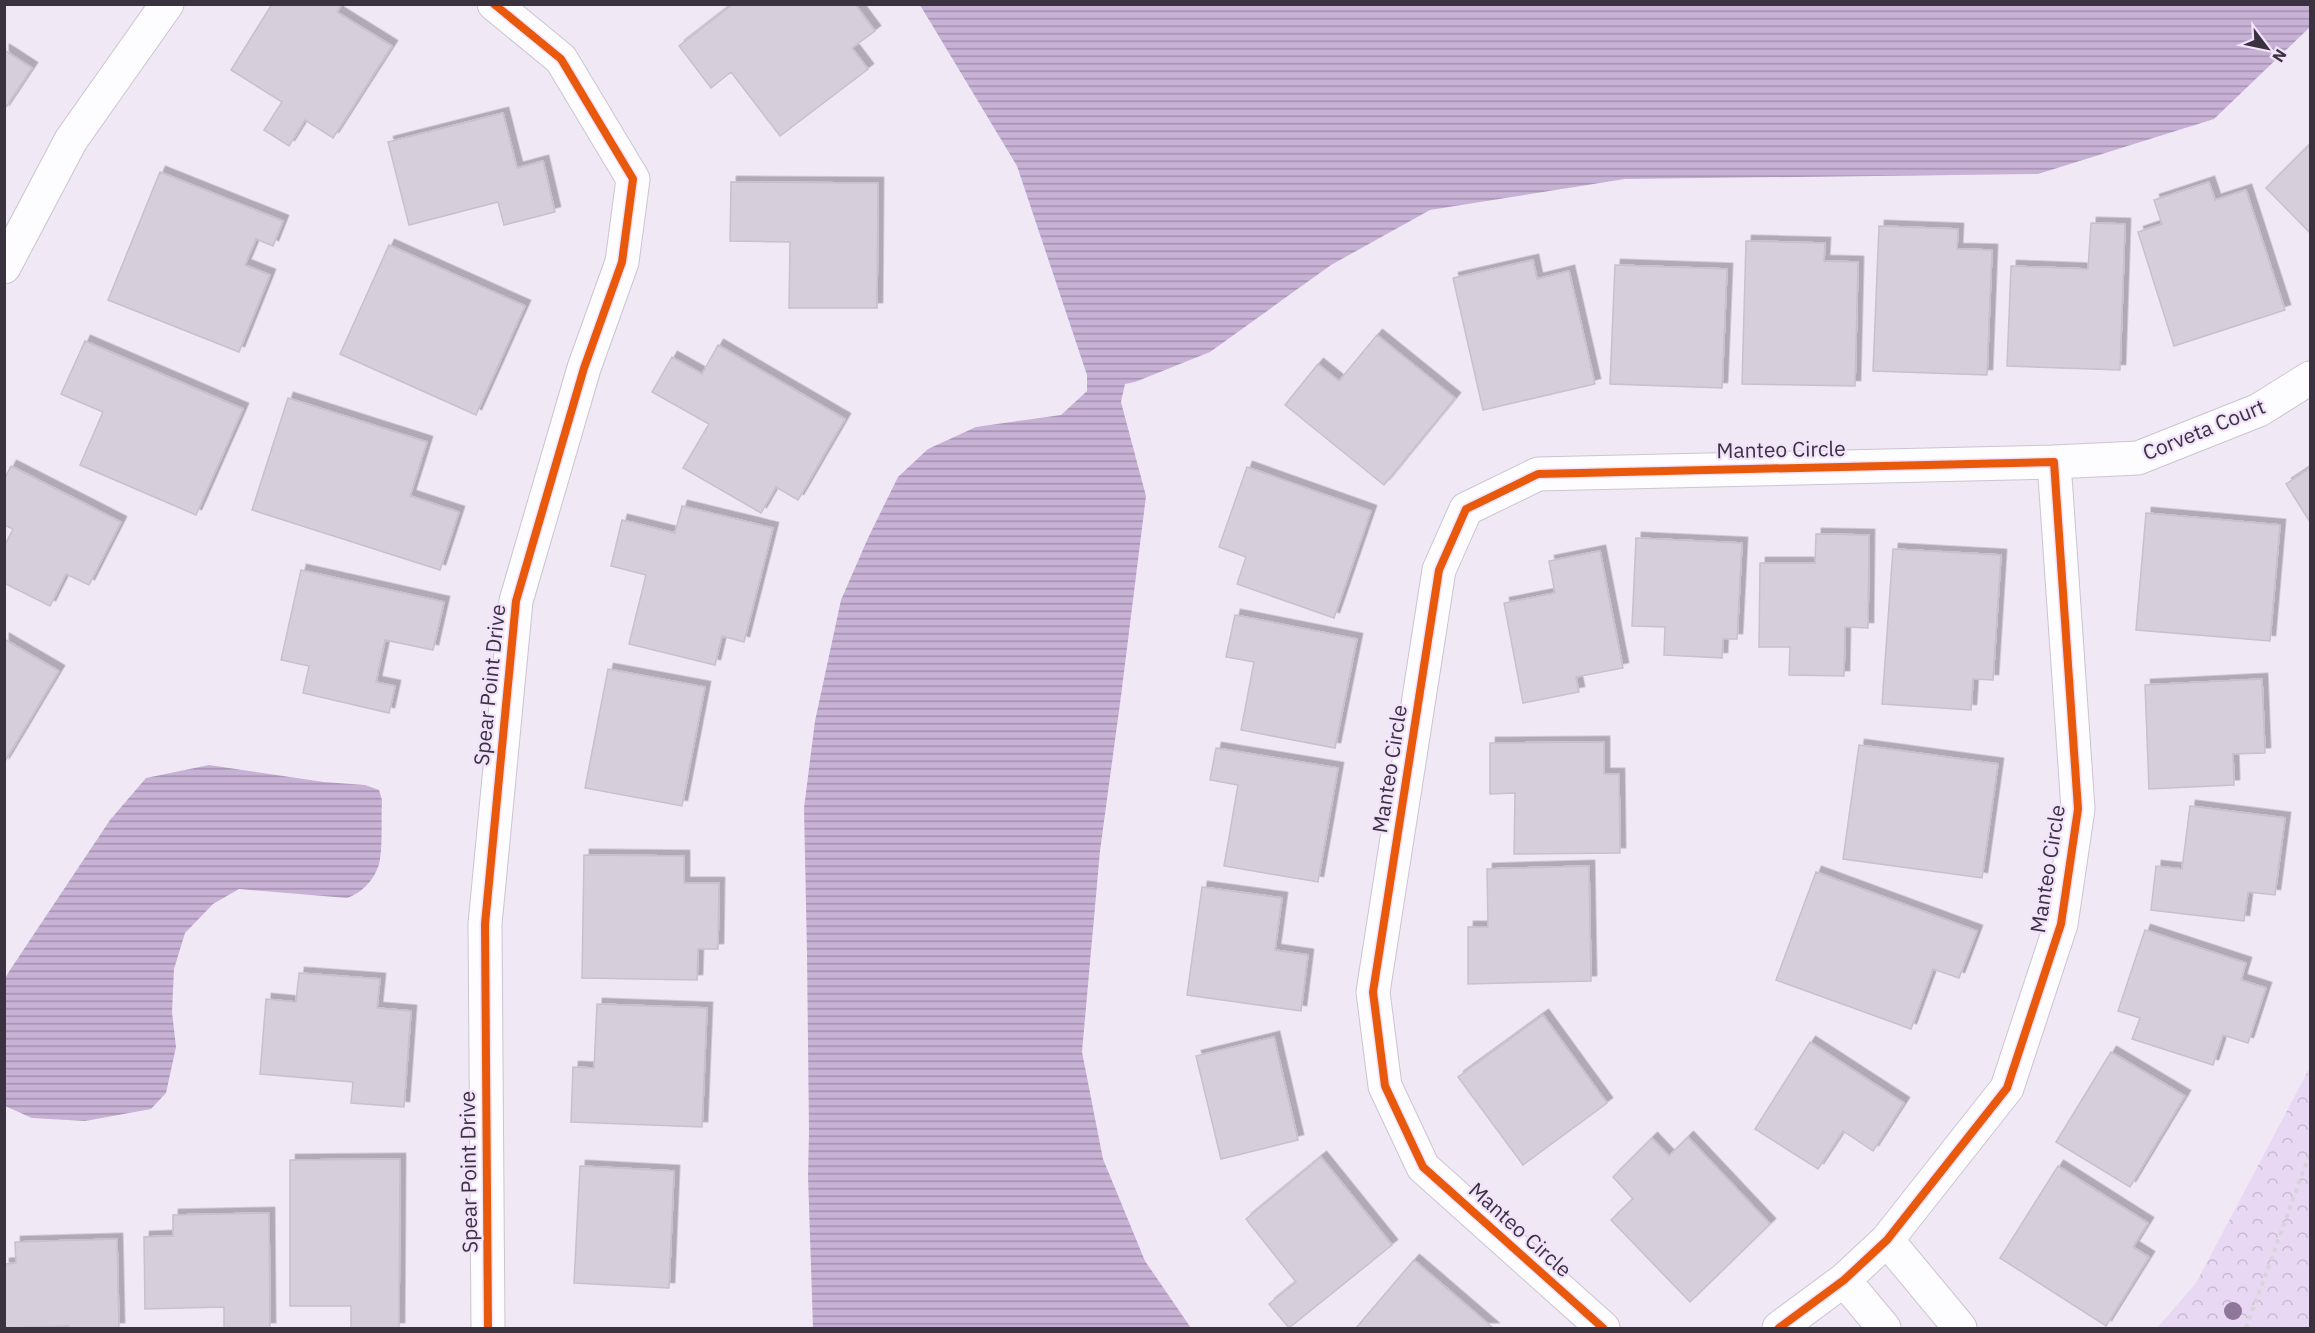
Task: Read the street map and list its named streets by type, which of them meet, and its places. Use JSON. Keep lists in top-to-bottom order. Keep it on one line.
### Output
{"streets":{"street":["Corveta Court","Manteo Circle","Spear Point Drive"]},"crossings":[["Corveta Court","Manteo Circle"]],"north":"bottom right"}
